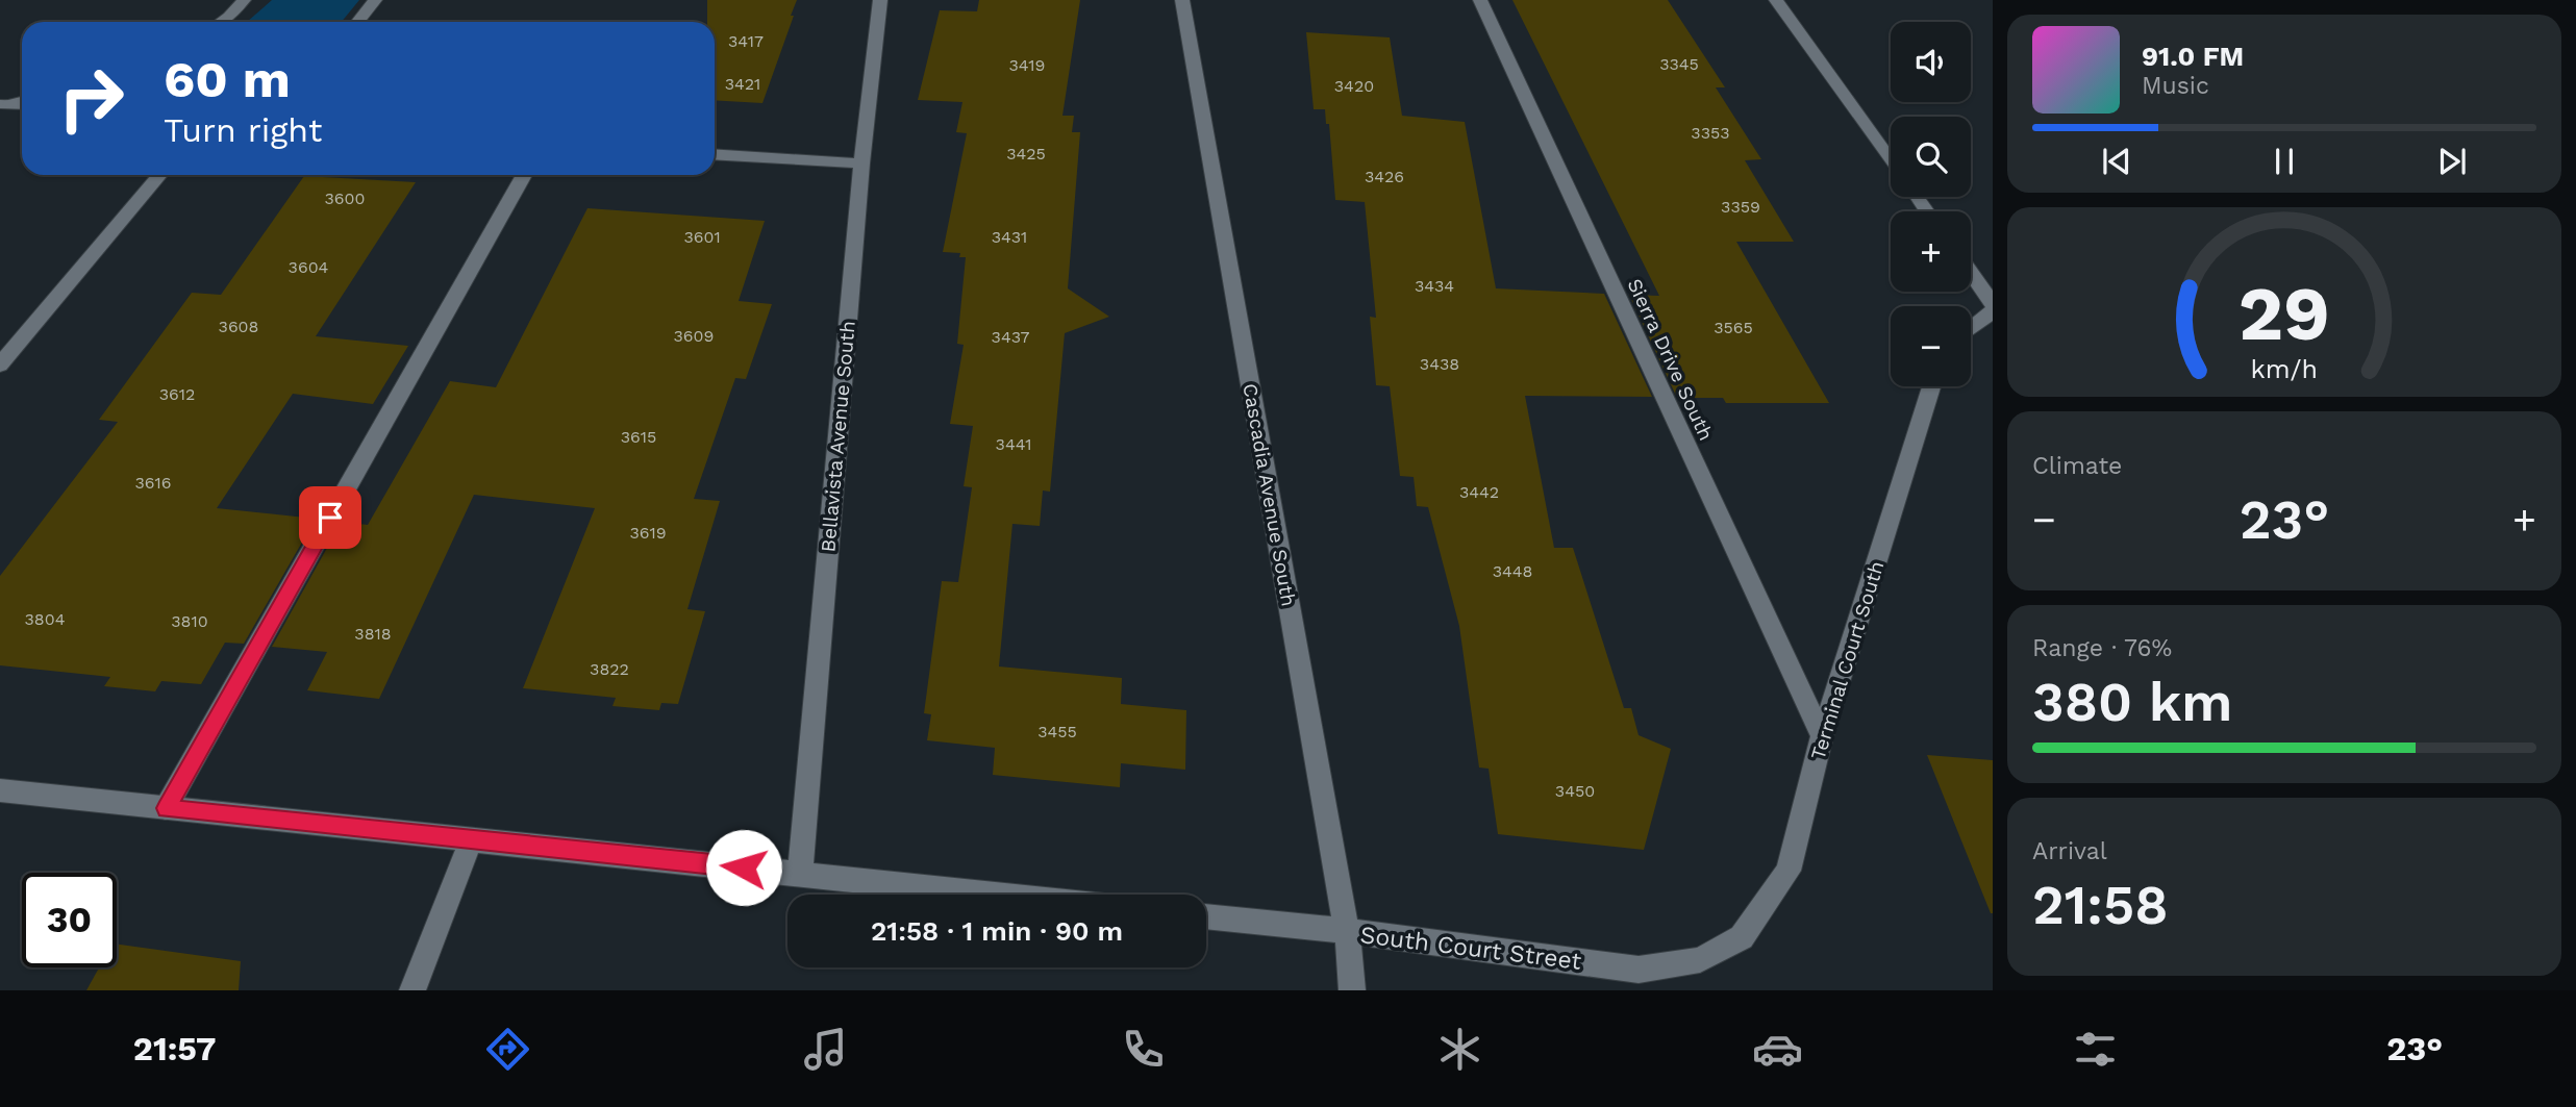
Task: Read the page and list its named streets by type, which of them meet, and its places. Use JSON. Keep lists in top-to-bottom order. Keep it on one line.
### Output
{"streets":{"street":["Sierra Drive South","Bellavista Avenue South","Cascadia Avenue South","Terminal Court South","South Court Street"]},"crossings":[["Sierra Drive South","Terminal Court South"],["Cascadia Avenue South","South Court Street"],["Terminal Court South","South Court Street"]],"house_numbers":["3417","3345","3419","3421","3420","3353","3425","3426","3600","3359","3601","3431","3604","3434","3608","3565","3609","3437","3438","3612","3615","3441","3616","3442","3619","3448","3804","3810","3818","3822","3455","3450"],"page":{"map_buttons":["+","−"],"turn":["60 m","Turn right"],"song":["91.0 FM","Music"],"tile":["Climate",["Range · 76%","380 km"],["Arrival","21:58"]],"heat":["−","23°","+"],"limit":"30","trip":"21:58 · 1 min · 90 m","tabs":["21:57","23°"],"gauge":["29","km/h"]}}
